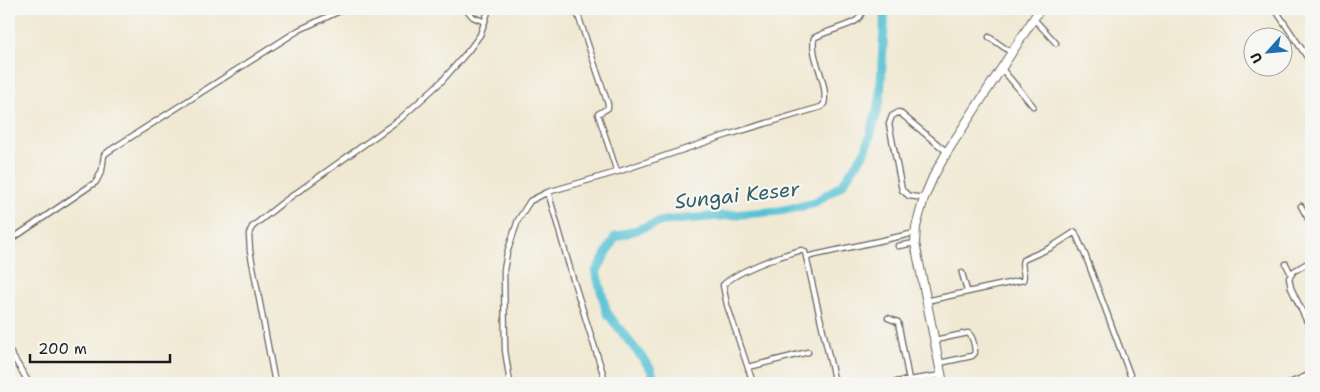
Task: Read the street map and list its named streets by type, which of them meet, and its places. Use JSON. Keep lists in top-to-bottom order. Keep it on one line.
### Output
{"water":["Sungai Keser"],"scale_bar":"200 m","north":"bottom left"}
